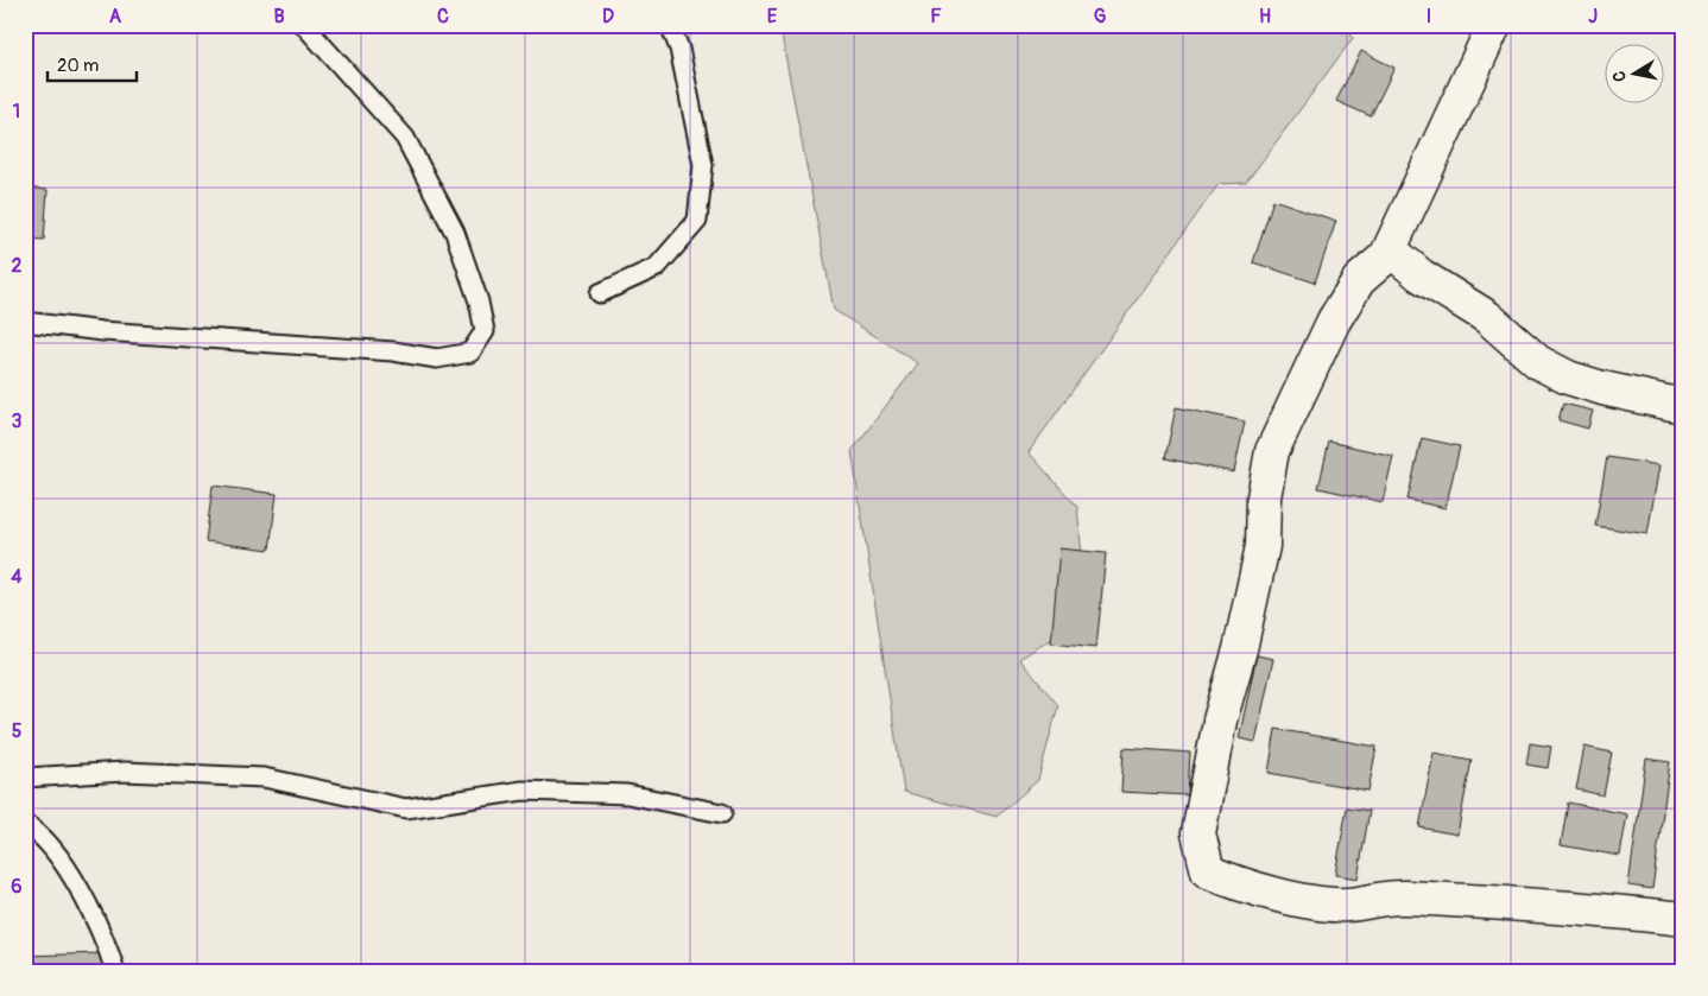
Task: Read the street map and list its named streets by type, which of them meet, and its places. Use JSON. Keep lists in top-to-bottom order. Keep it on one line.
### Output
{"scale_bar":"20 m","north":"left","grid":{"columns":["A","B","C","D","E","F","G","H","I","J"],"rows":["1","2","3","4","5","6"]}}
